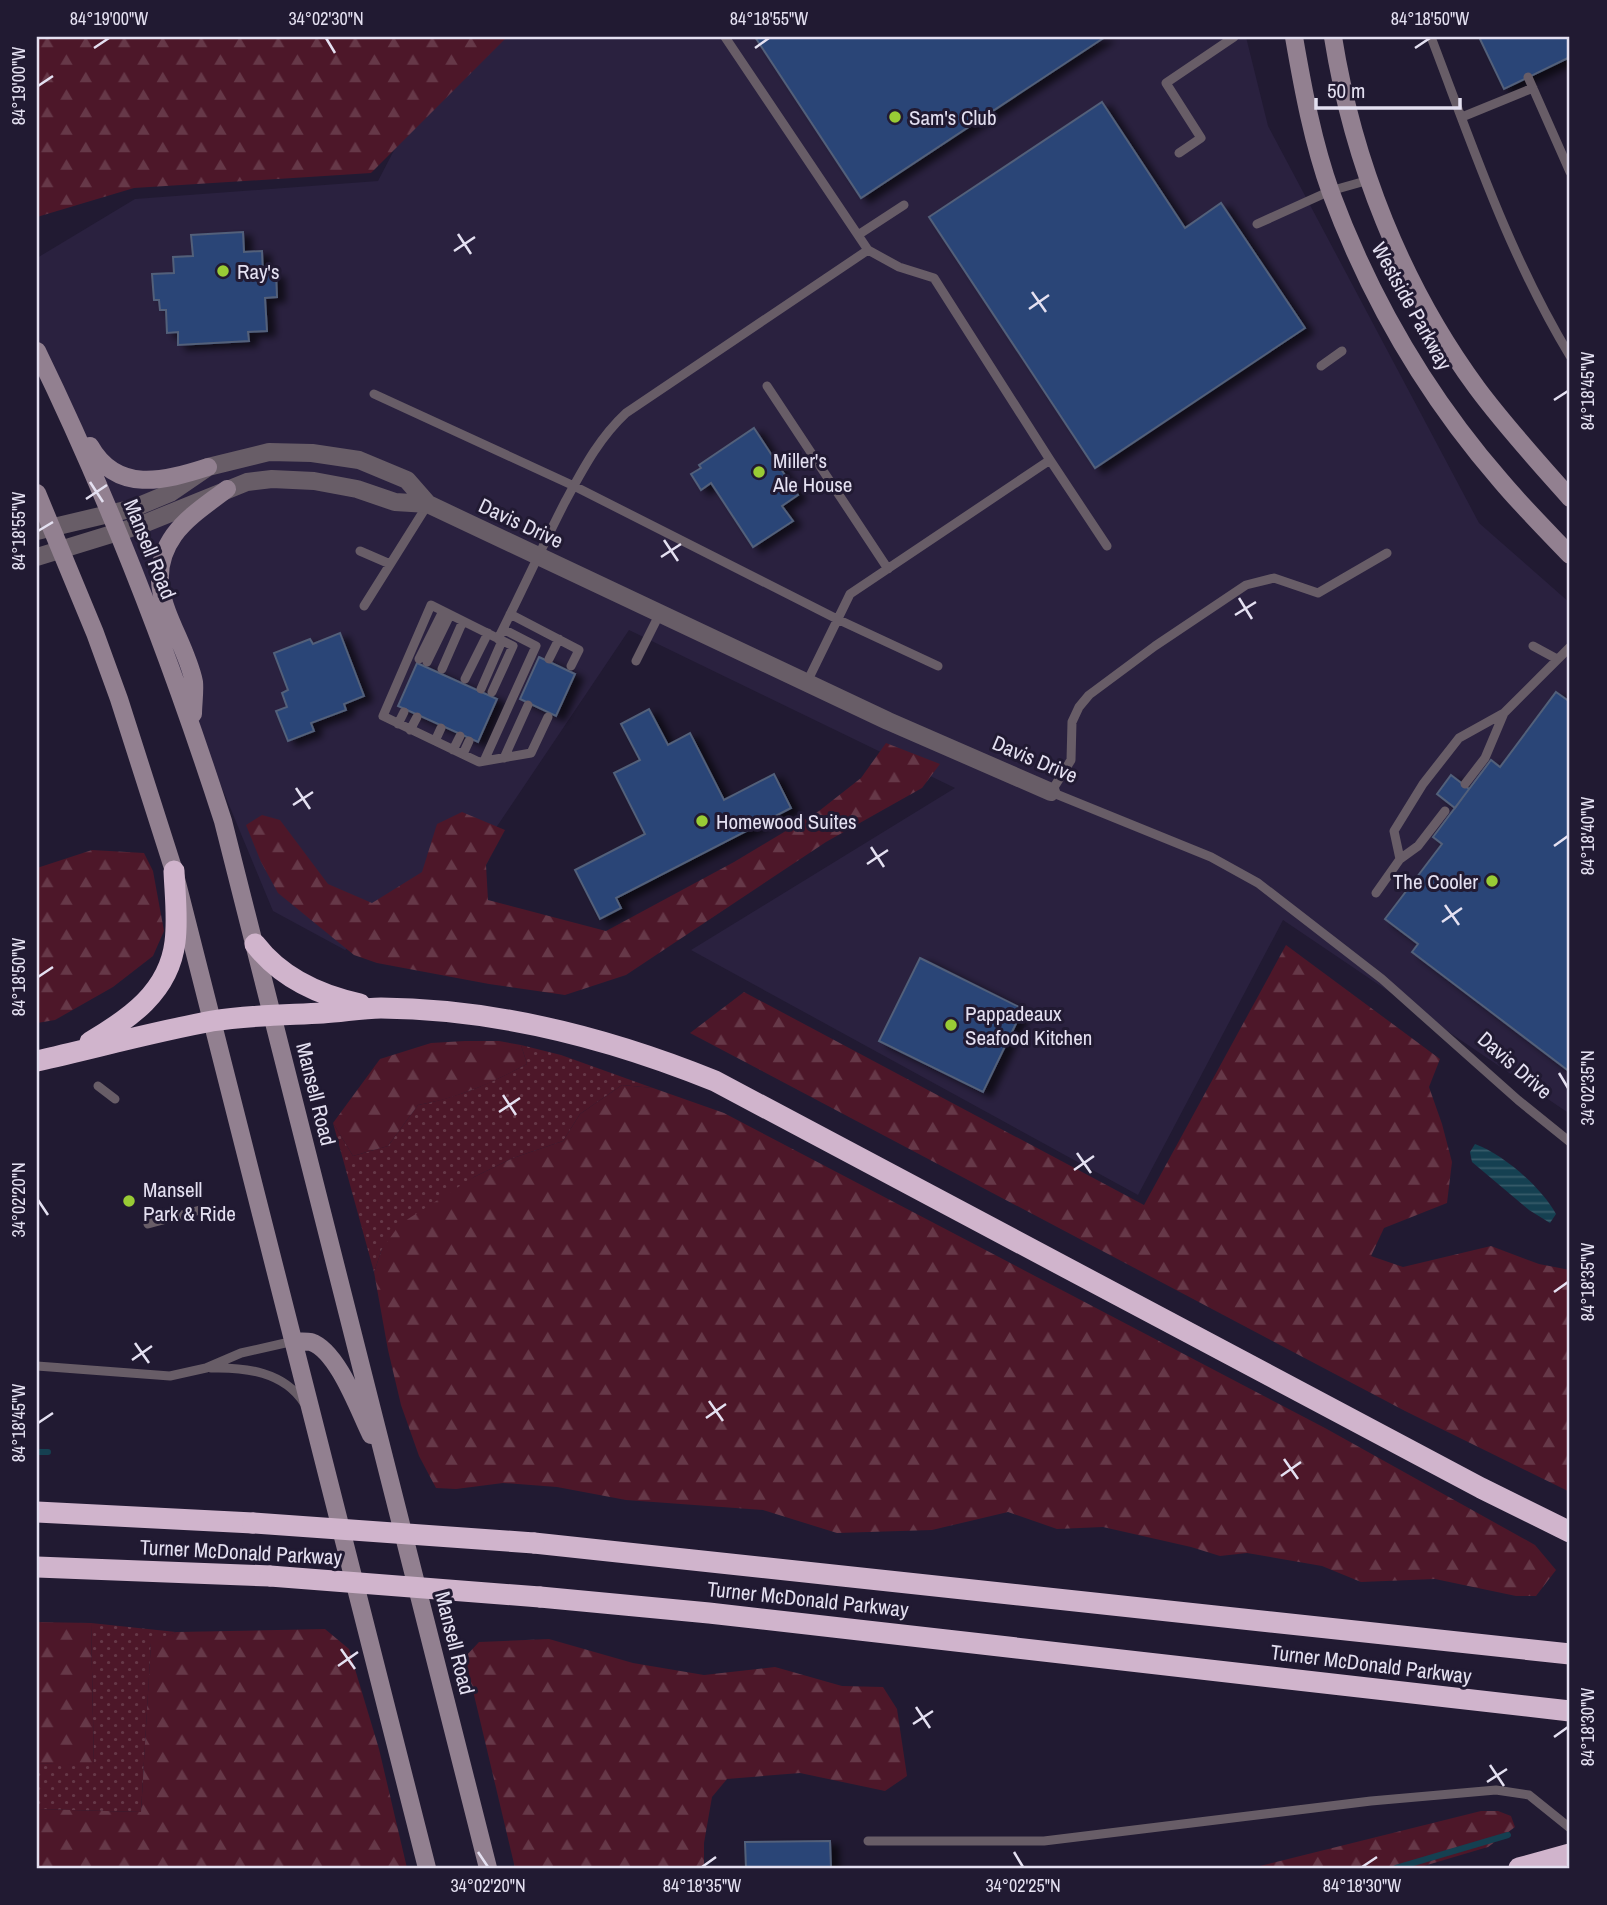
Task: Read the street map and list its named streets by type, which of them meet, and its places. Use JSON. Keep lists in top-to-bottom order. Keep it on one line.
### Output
{"streets":{"highway":["Turner McDonald Parkway"],"main road":["Westside Parkway","Mansell Road"],"street":["Davis Drive"]},"crossings":[["Davis Drive","Mansell Road"]],"places":["Sam's Club","Ray's","Miller's Ale House","Homewood Suites","The Cooler","Pappadeaux Seafood Kitchen","Mansell Park & Ride"],"scale_bar":"50 m","coordinates":["84°19'00\"W","34°02'30\"N","84°18'55\"W","84°18'50\"W","84°18'45\"W","84°18'40\"W","34°02'35\"N","34°02'20\"N","84°18'35\"W","84°18'30\"W","34°02'25\"N"]}
